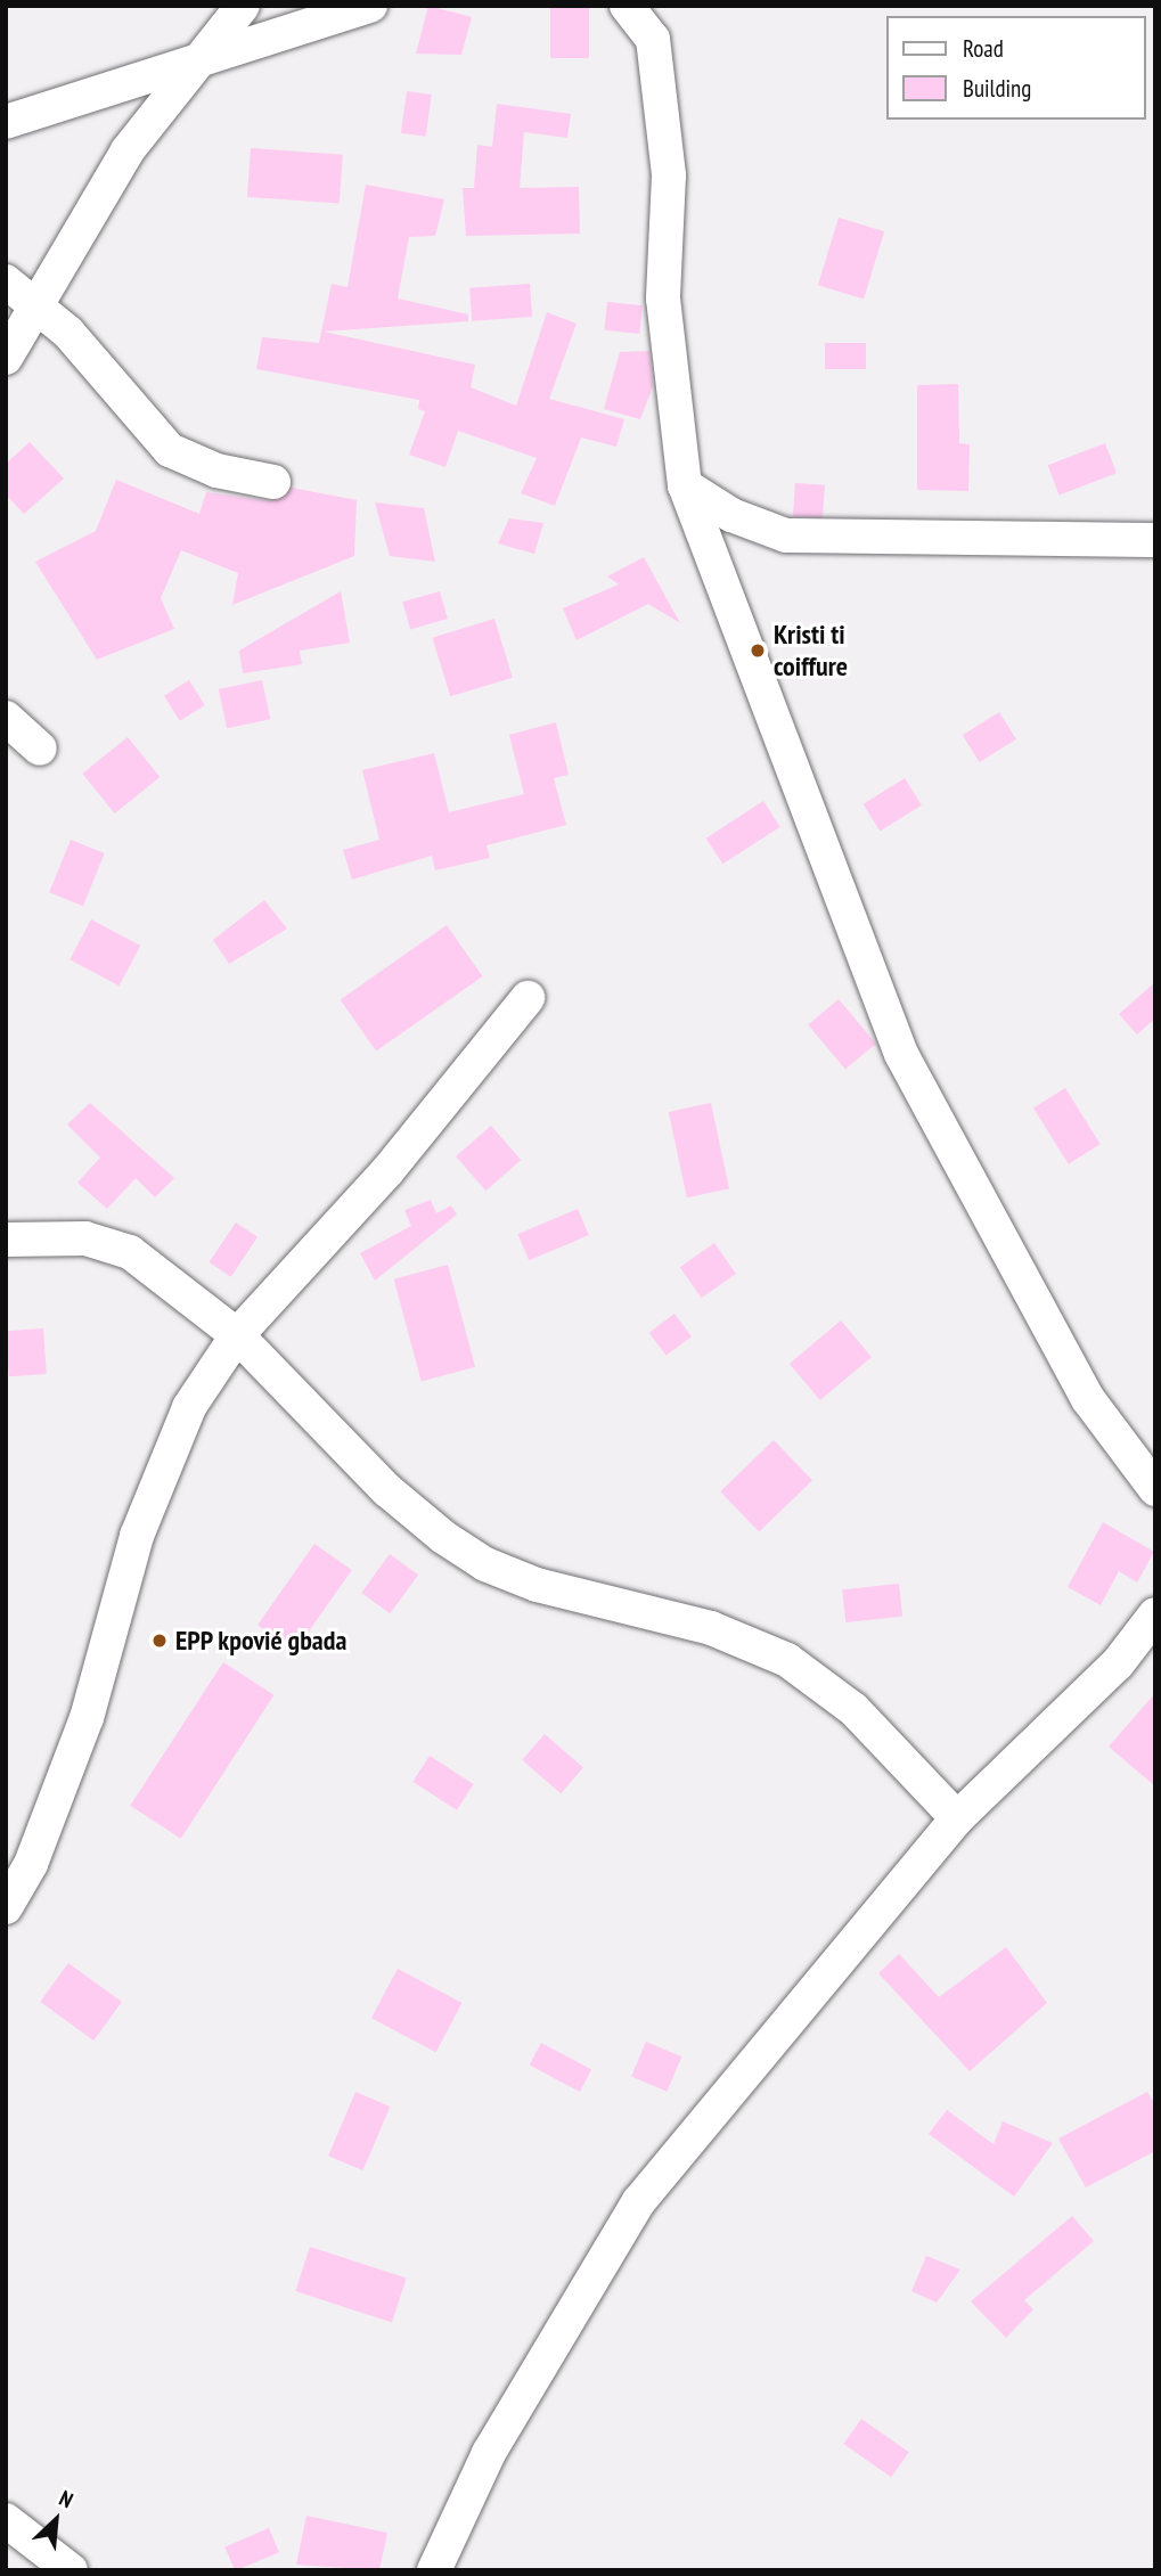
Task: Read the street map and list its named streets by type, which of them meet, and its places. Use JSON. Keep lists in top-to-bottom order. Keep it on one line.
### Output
{"places":["Kristi ti coiffure","EPP kpovié gbada"],"legend":["Road","Building"],"north":"top right"}
